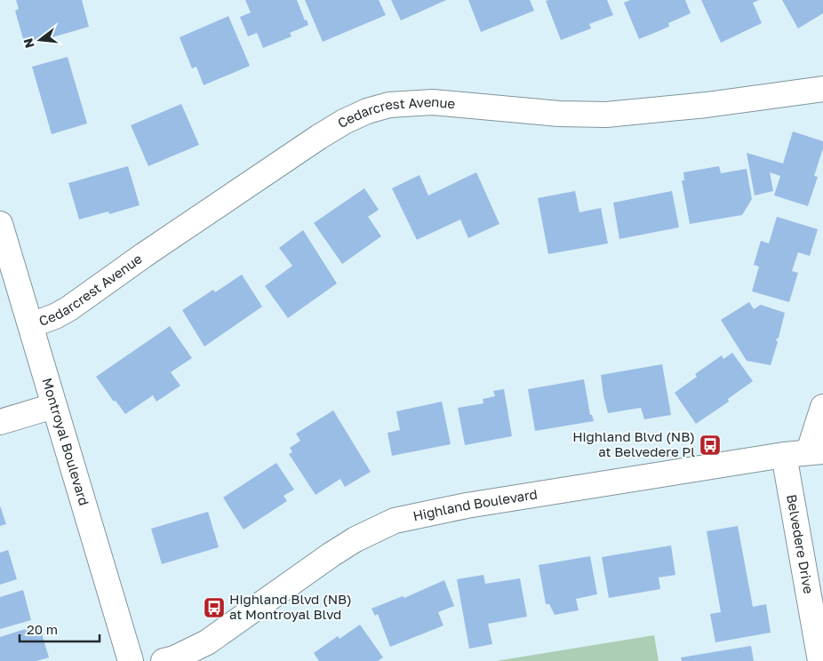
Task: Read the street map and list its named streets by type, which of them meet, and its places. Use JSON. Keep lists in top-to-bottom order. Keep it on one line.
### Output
{"streets":{"street":["Cedarcrest Avenue","Montroyal Boulevard","Highland Boulevard","Belvedere Drive"]},"crossings":[["Cedarcrest Avenue","Montroyal Boulevard"],["Highland Boulevard","Belvedere Drive"]],"places":{"bus stop":["Highland Blvd (NB) at Belvedere Pl","Highland Blvd (NB) at Montroyal Blvd"]},"scale_bar":"20 m","north":"left"}
